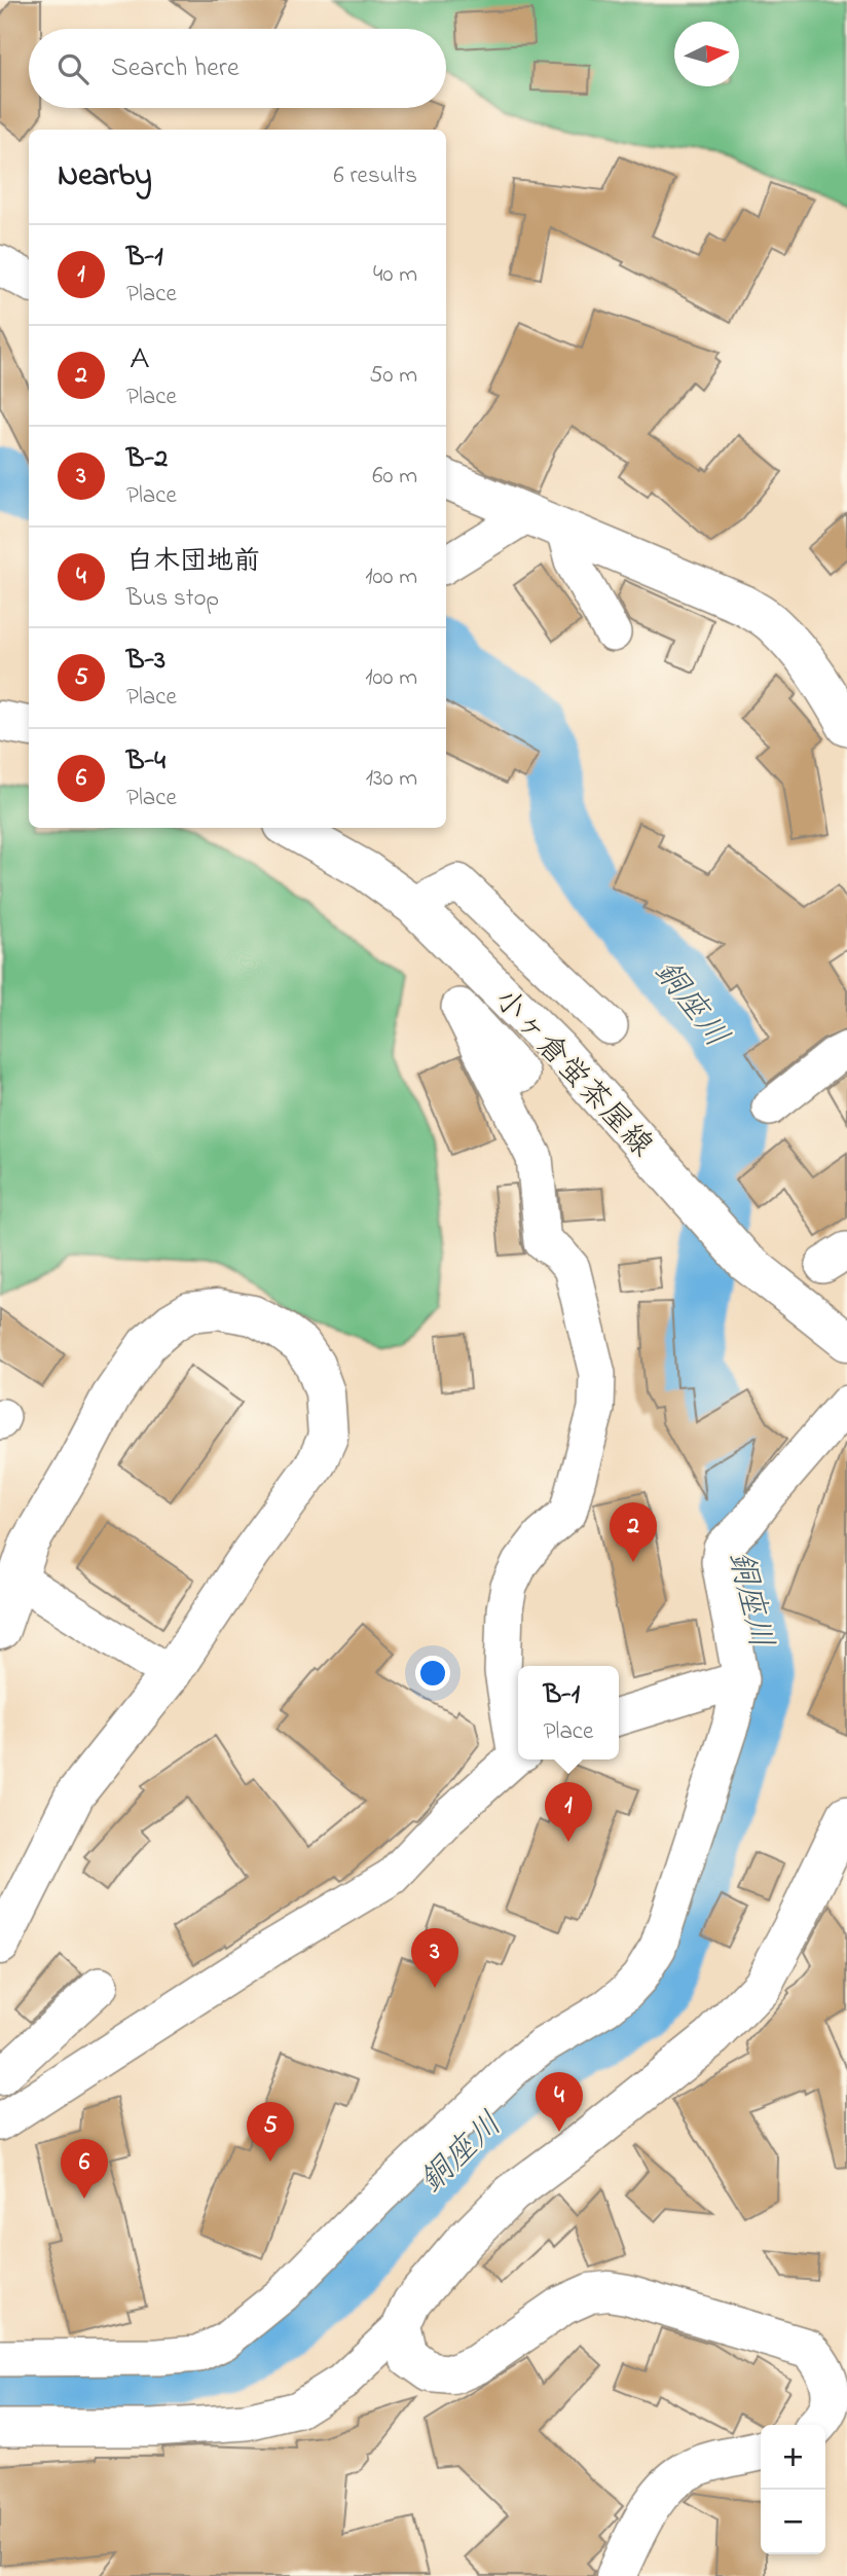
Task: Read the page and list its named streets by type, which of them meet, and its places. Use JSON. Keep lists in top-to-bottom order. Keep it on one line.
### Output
{"streets":{"street":["小ヶ倉蛍茶屋線"]},"water":["銅座川"],"north":"right","page":{"search":"Search here","heading":["Nearby","6 results"],"list":[{"mark":"1","name":"B-1","note":"Place","value":"40 m"},{"mark":"2","name":"Ａ","note":"Place","value":"50 m"},{"mark":"3","name":"B-2","note":"Place","value":"60 m"},{"mark":"4","name":"白木団地前","note":"Bus stop","value":"100 m"},{"mark":"5","name":"B-3","note":"Place","value":"100 m"},{"mark":"6","name":"B-4","note":"Place","value":"130 m"}],"pins":["2","1","3","4","5","6"],"popup":["B-1","Place"],"map_buttons":["+","−"]}}
